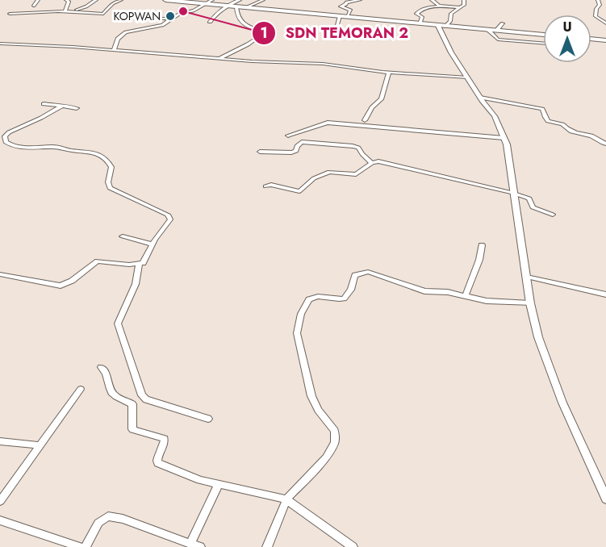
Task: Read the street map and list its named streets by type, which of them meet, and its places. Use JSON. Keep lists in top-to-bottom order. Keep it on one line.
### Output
{"places":["SDN TEMORAN 2","KOPWAN"],"north":"top"}
